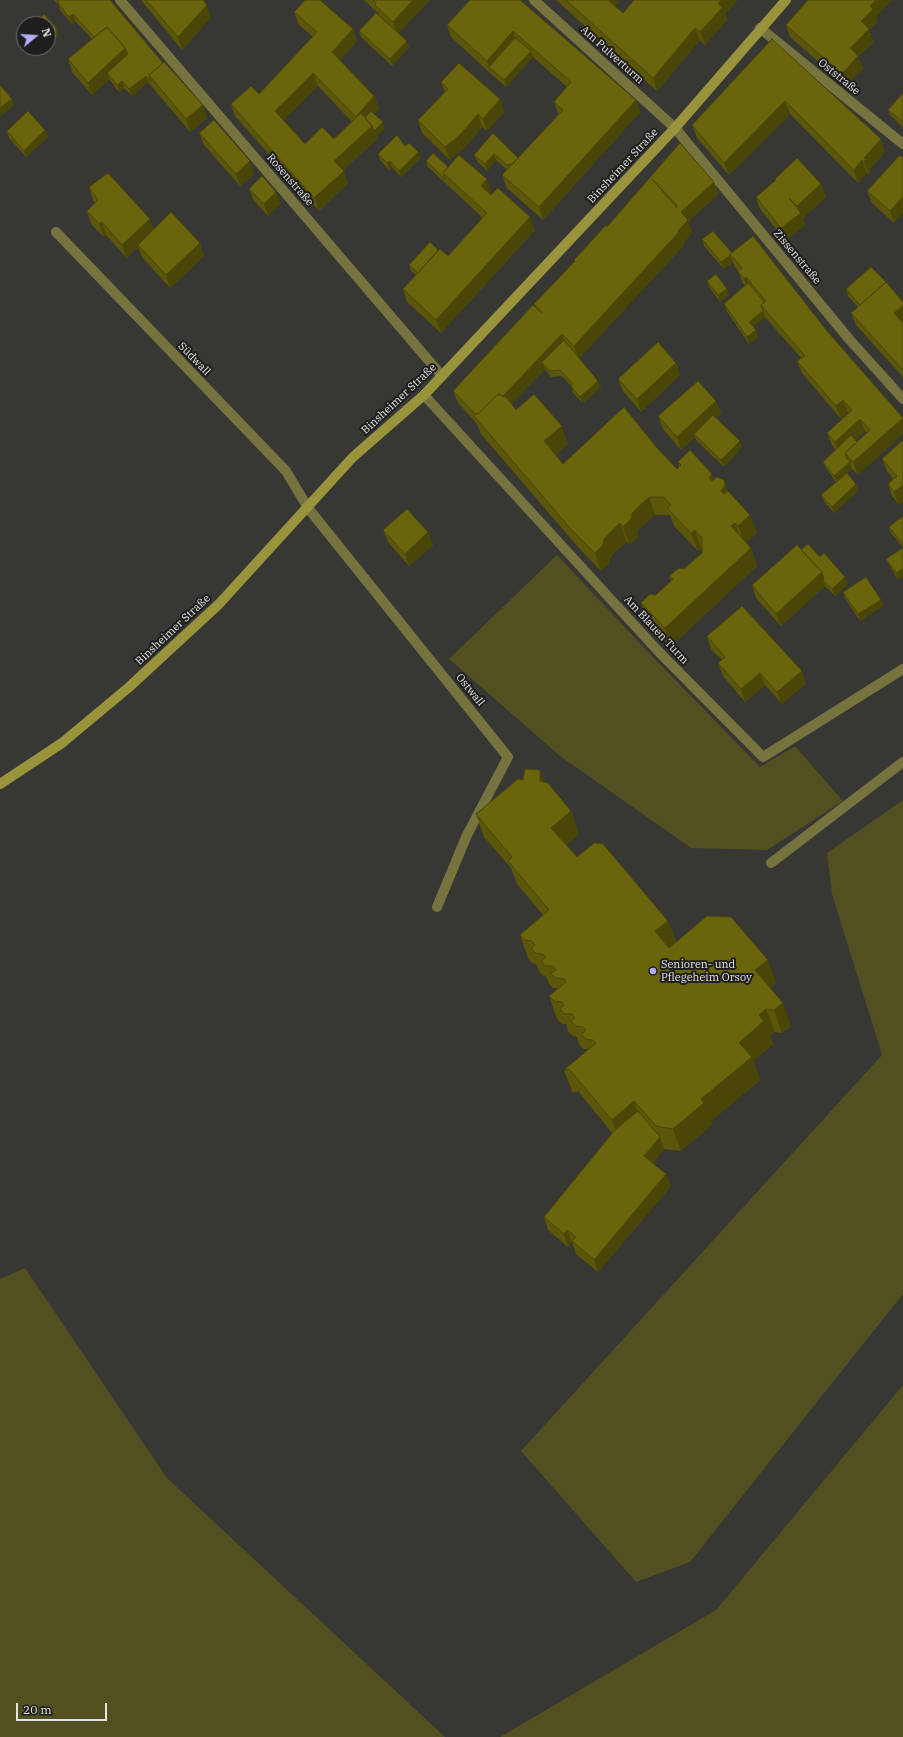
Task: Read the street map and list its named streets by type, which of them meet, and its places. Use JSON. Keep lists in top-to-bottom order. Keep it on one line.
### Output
{"streets":{"main road":["Binsheimer Straße"],"street":["Am Pulverturm","Oststraße","Rosenstraße","Zissenstraße","Südwall","Am Blauen Turm","Ostwall"]},"crossings":[["Am Pulverturm","Binsheimer Straße"],["Am Pulverturm","Zissenstraße"],["Oststraße","Binsheimer Straße"],["Binsheimer Straße","Rosenstraße"],["Binsheimer Straße","Zissenstraße"],["Binsheimer Straße","Südwall"],["Binsheimer Straße","Am Blauen Turm"],["Binsheimer Straße","Ostwall"],["Südwall","Ostwall"]],"places":["Senioren- und Pflegeheim Orsoy"],"scale_bar":"20 m","north":"right"}
